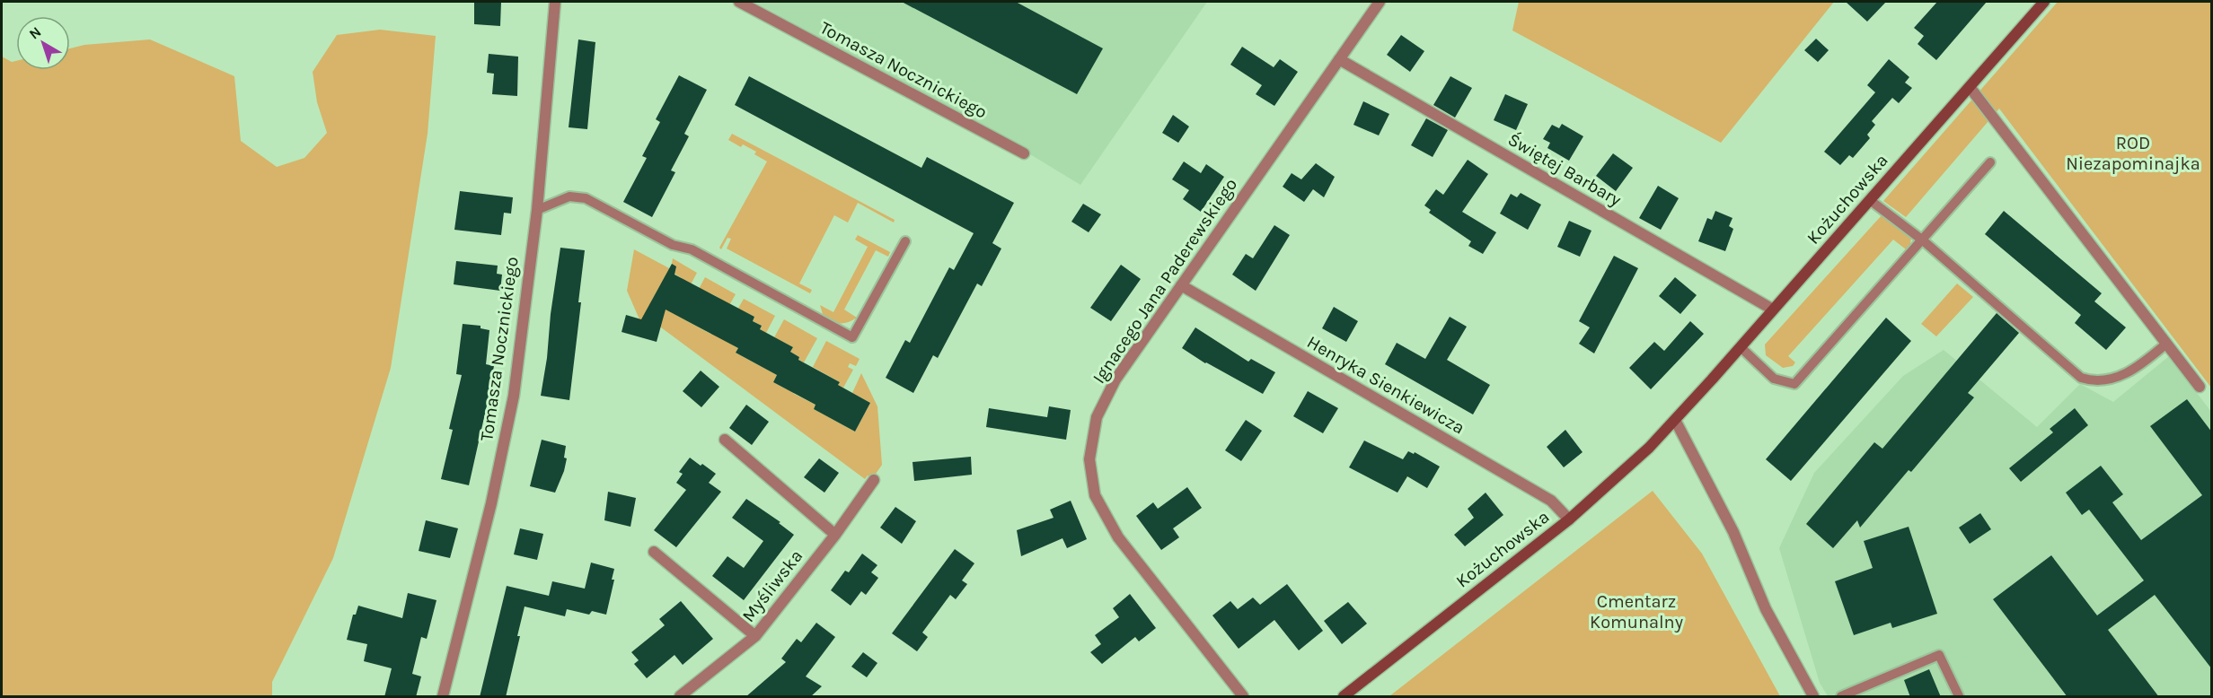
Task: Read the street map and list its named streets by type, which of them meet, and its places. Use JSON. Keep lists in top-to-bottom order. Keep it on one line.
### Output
{"streets":{"main road":["Kożuchowska"],"street":["Tomasza Nocznickiego","Świętej Barbary","Ignacego Jana Paderewskiego","Henryka Sienkiewicza","Myśliwska"]},"crossings":[["Świętej Barbary","Kożuchowska"],["Świętej Barbary","Ignacego Jana Paderewskiego"],["Kożuchowska","Henryka Sienkiewicza"],["Ignacego Jana Paderewskiego","Henryka Sienkiewicza"]],"parks":["ROD Niezapominajka","Cmentarz Komunalny"],"north":"top left"}
